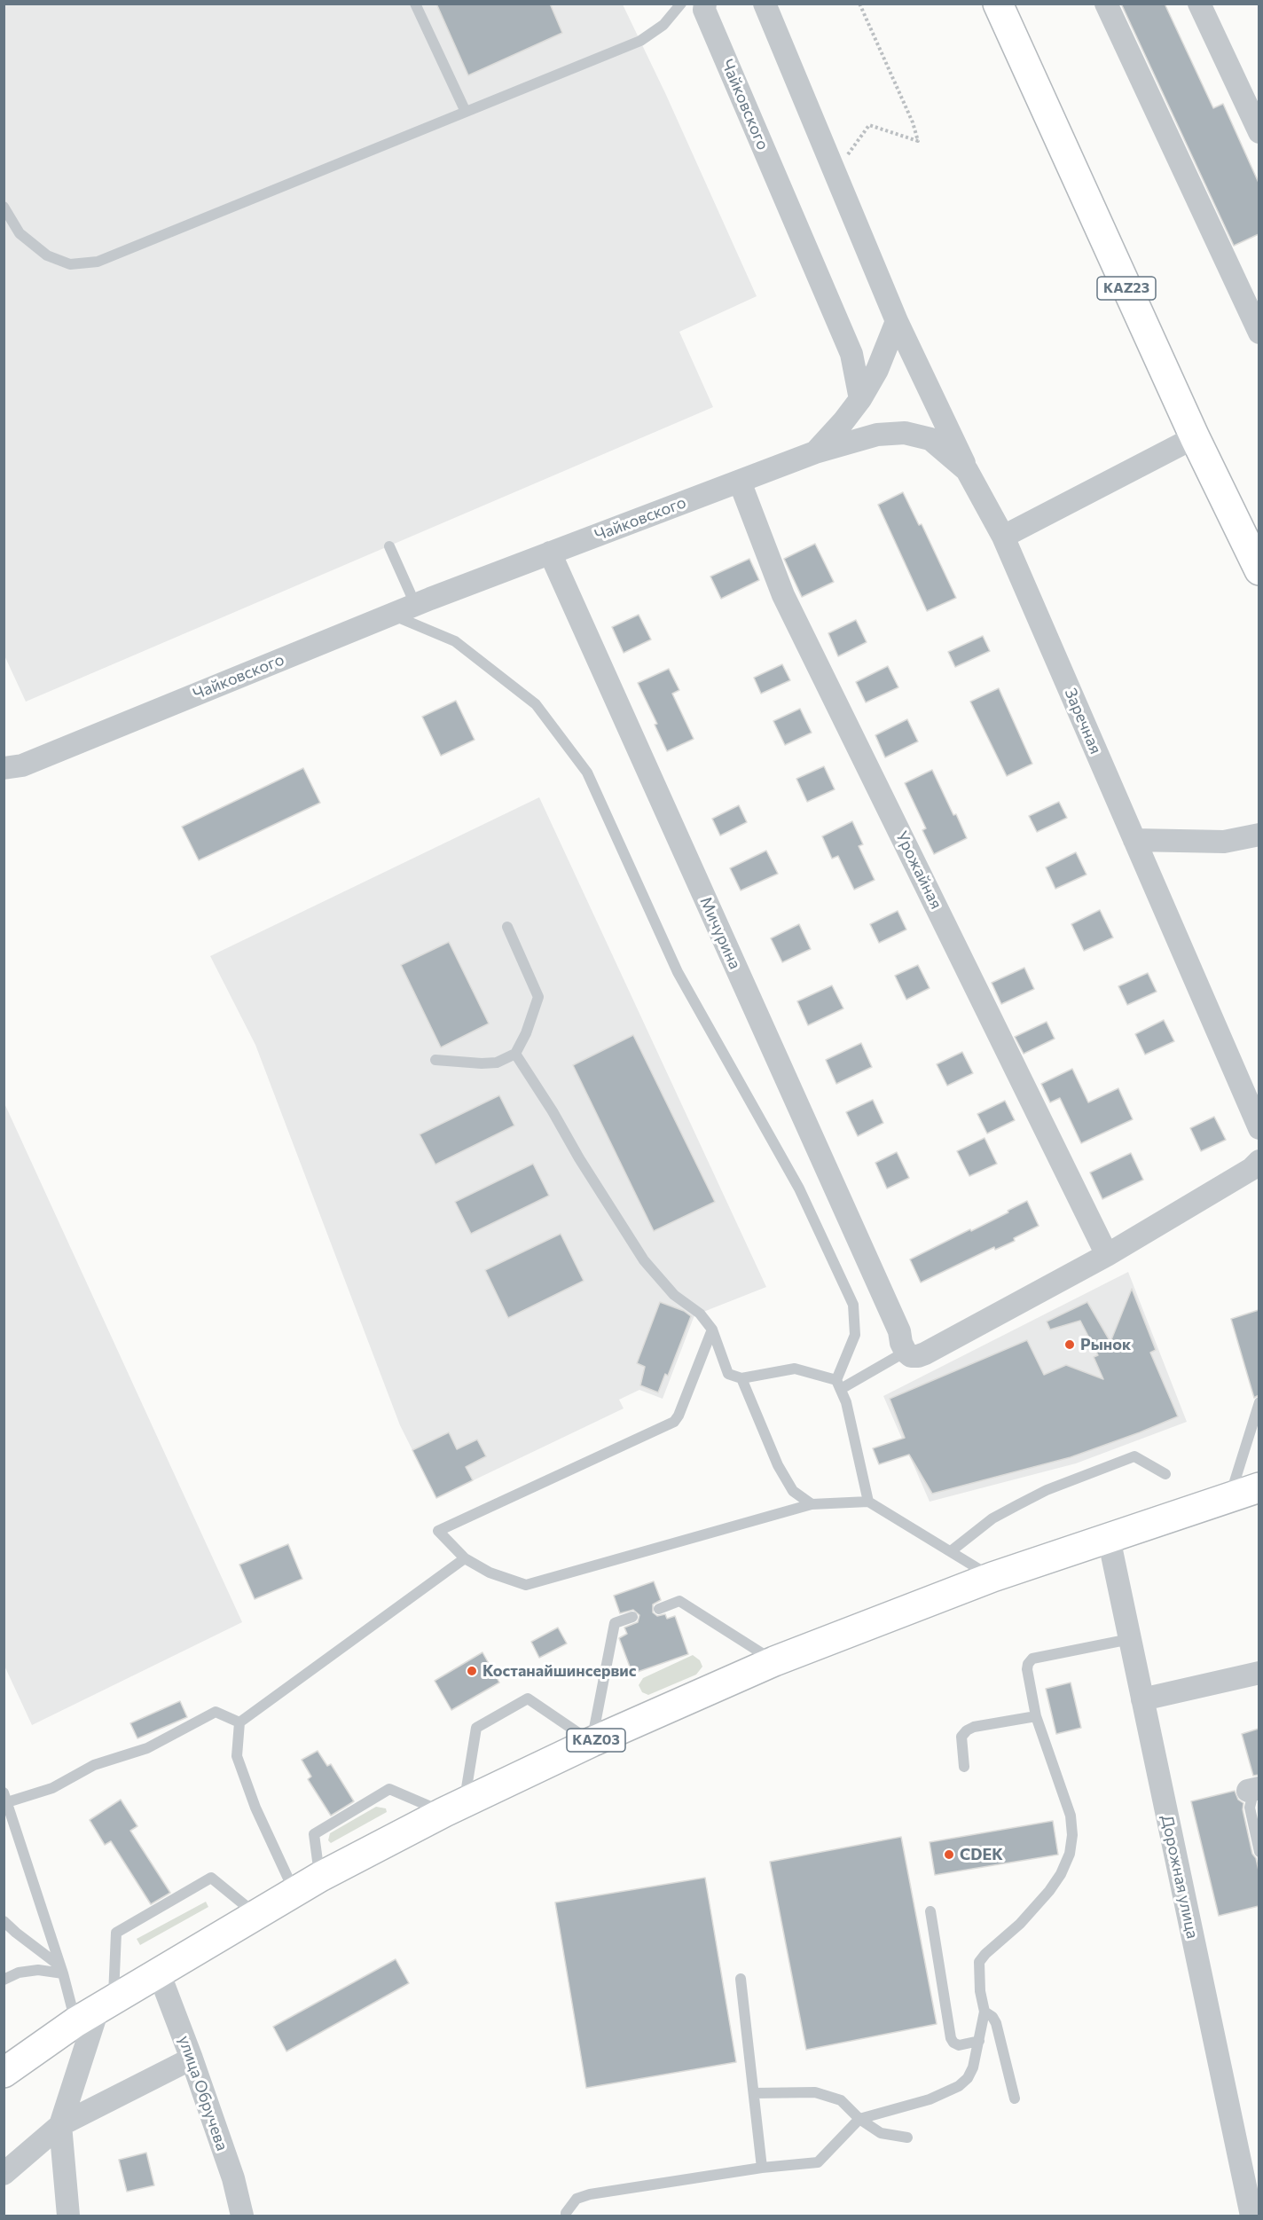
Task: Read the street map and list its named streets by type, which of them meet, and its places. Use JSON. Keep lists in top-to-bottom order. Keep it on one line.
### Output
{"streets":{"highway":["KAZ23","KАZ03"],"street":["Чайковского","Заречная","Урожайная","Мичурина","Дорожная улица","улица Обручева"]},"crossings":[["Чайковского","Заречная"],["Чайковского","Урожайная"],["Чайковского","Мичурина"],["KАZ03","Дорожная улица"],["KАZ03","улица Обручева"]],"places":["Рынок","Костанайшинсервис","CDEK"]}
